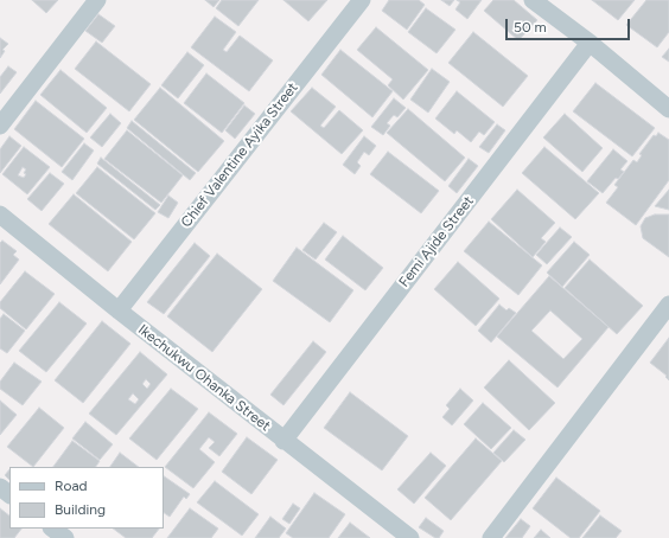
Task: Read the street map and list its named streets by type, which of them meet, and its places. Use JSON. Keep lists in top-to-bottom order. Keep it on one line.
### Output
{"streets":{"street":["Chief Valentine Ayika Street","Femi Ajide Street","Ikechukwu Ohanka Street"]},"crossings":[["Chief Valentine Ayika Street","Ikechukwu Ohanka Street"],["Femi Ajide Street","Ikechukwu Ohanka Street"]],"legend":["Road","Building"],"scale_bar":"50 m"}
